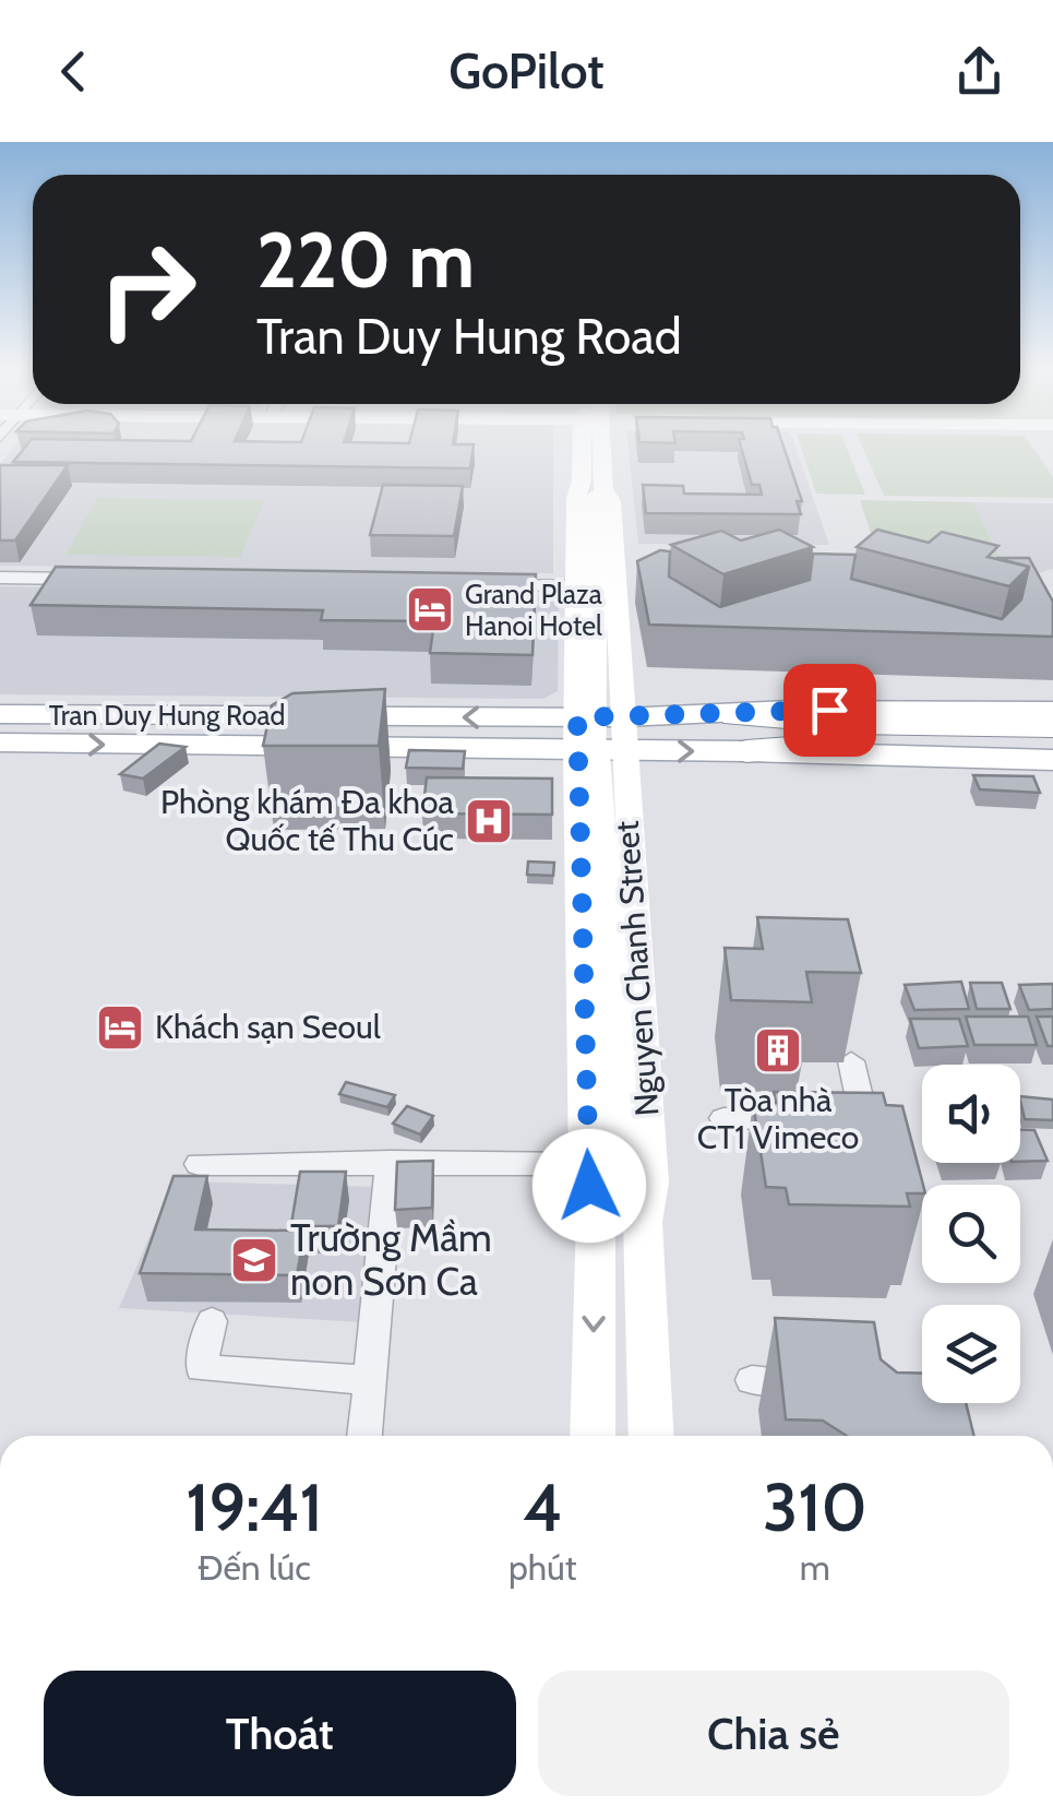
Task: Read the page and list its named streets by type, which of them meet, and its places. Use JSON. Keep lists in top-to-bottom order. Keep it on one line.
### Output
{"streets":{"main road":["Tran Duy Hung Road"],"street":["Nguyen Chanh Street"]},"crossings":[["Tran Duy Hung Road","Nguyen Chanh Street"]],"places":{"hotel":["Grand Plaza Hanoi Hotel","Khách sạn Seoul"],"hospital":["Phòng khám Đa khoa Quốc tế Thu Cúc"],"building":["Tòa nhà CT1 Vimeco"],"school or university":["Trường Mầm non Sơn Ca"]},"page":{"header":"GoPilot","turn":["220 m","Tran Duy Hung Road"],"eta":["19:41","Đến lúc","4","phút","310","m"],"buttons":["Thoát","Chia sẻ"]}}
